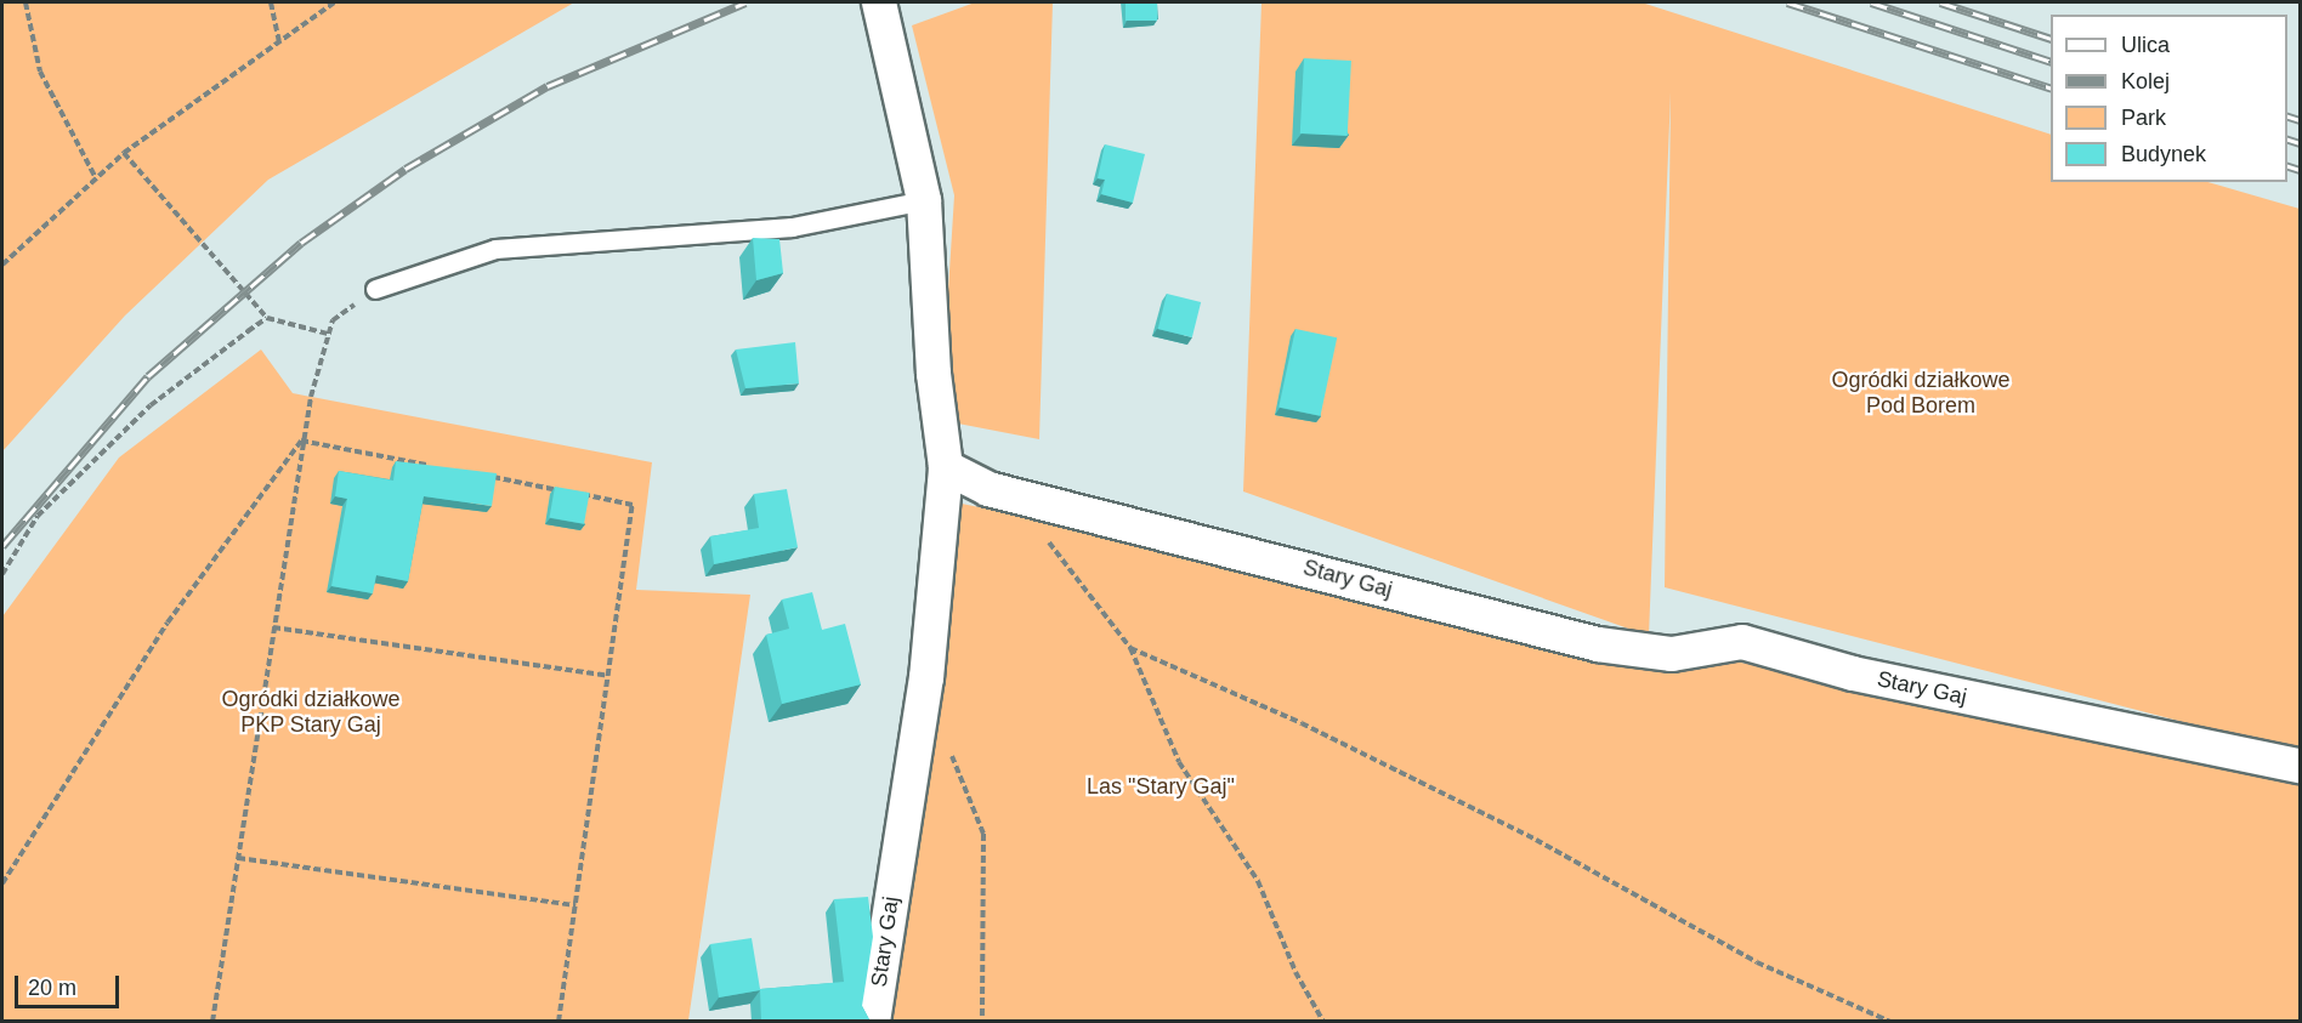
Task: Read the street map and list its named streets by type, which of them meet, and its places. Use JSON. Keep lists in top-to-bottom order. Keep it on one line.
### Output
{"streets":{"street":["Stary Gaj"]},"parks":["Ogródki działkowe Pod Borem","Ogródki działkowe PKP Stary Gaj","Las \"Stary Gaj\""],"legend":["Ulica","Kolej","Park","Budynek"],"scale_bar":"20 m"}
